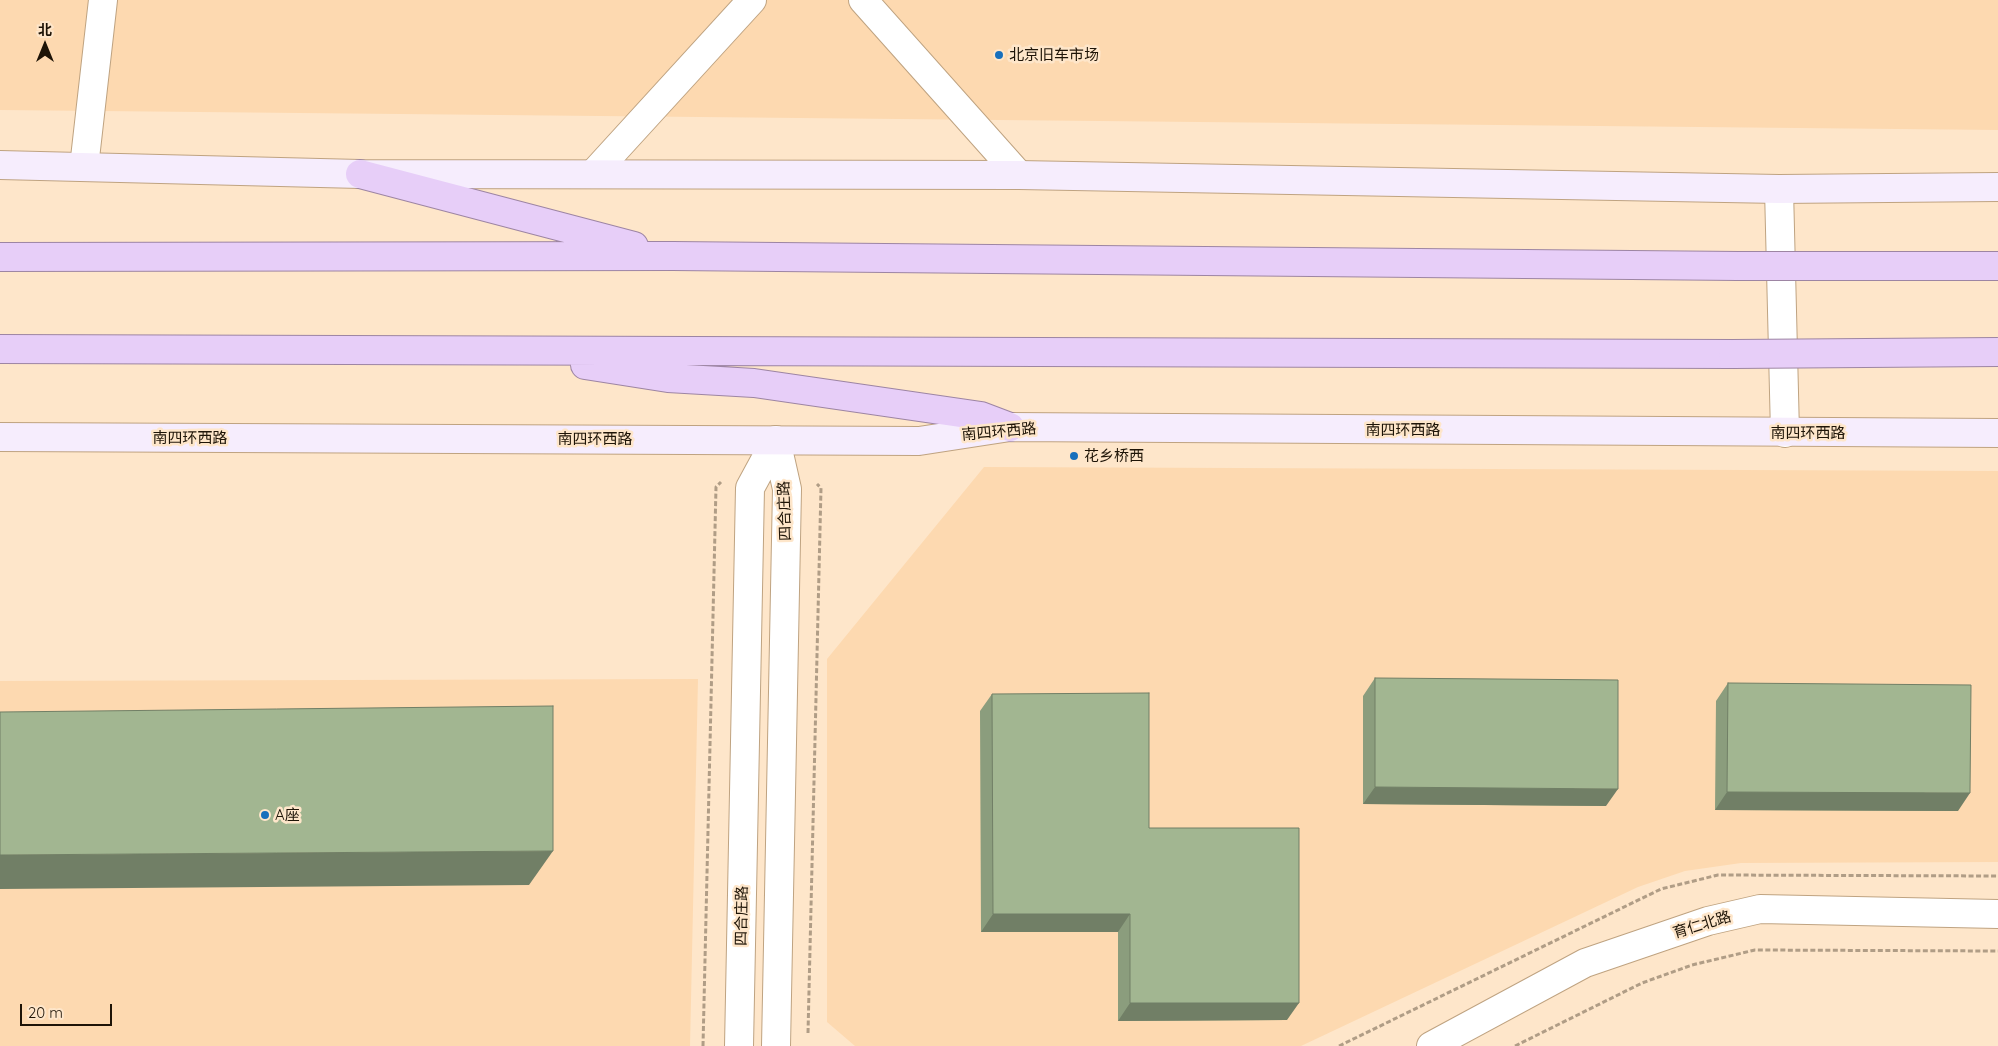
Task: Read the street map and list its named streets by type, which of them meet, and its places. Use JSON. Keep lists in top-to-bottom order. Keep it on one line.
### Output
{"streets":{"main road":["南四环西路"],"street":["四合庄路","育仁北路"]},"crossings":[["南四环西路","四合庄路"]],"places":["北京旧车市场","花乡桥西","A座"],"scale_bar":"20 m","north":"top"}
